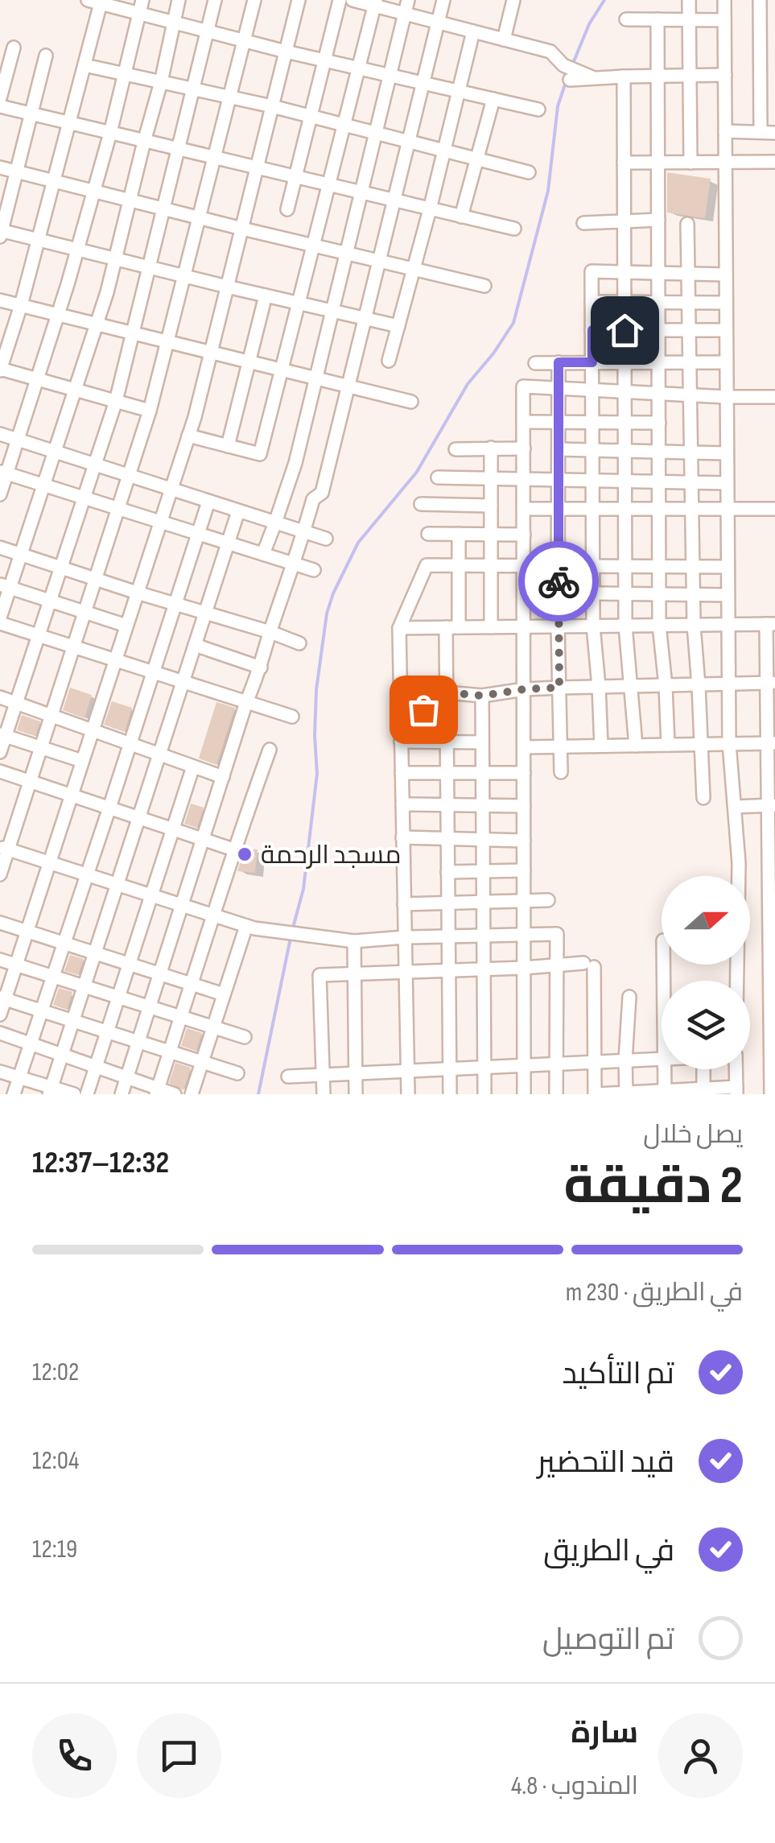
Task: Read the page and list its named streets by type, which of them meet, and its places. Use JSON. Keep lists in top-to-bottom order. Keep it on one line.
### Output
{"places":["مسجد الرحمة"],"north":"right","page":{"heading":["2 دقيقة","يصل خلال","12:32–12:37"],"panel":["سارة","المندوب · 4.8"],"bar":"في الطريق · 230 m","list":[["تم التأكيد","12:02"],["قيد التحضير","12:04"],["في الطريق","12:19"],"تم التوصيل"]}}
